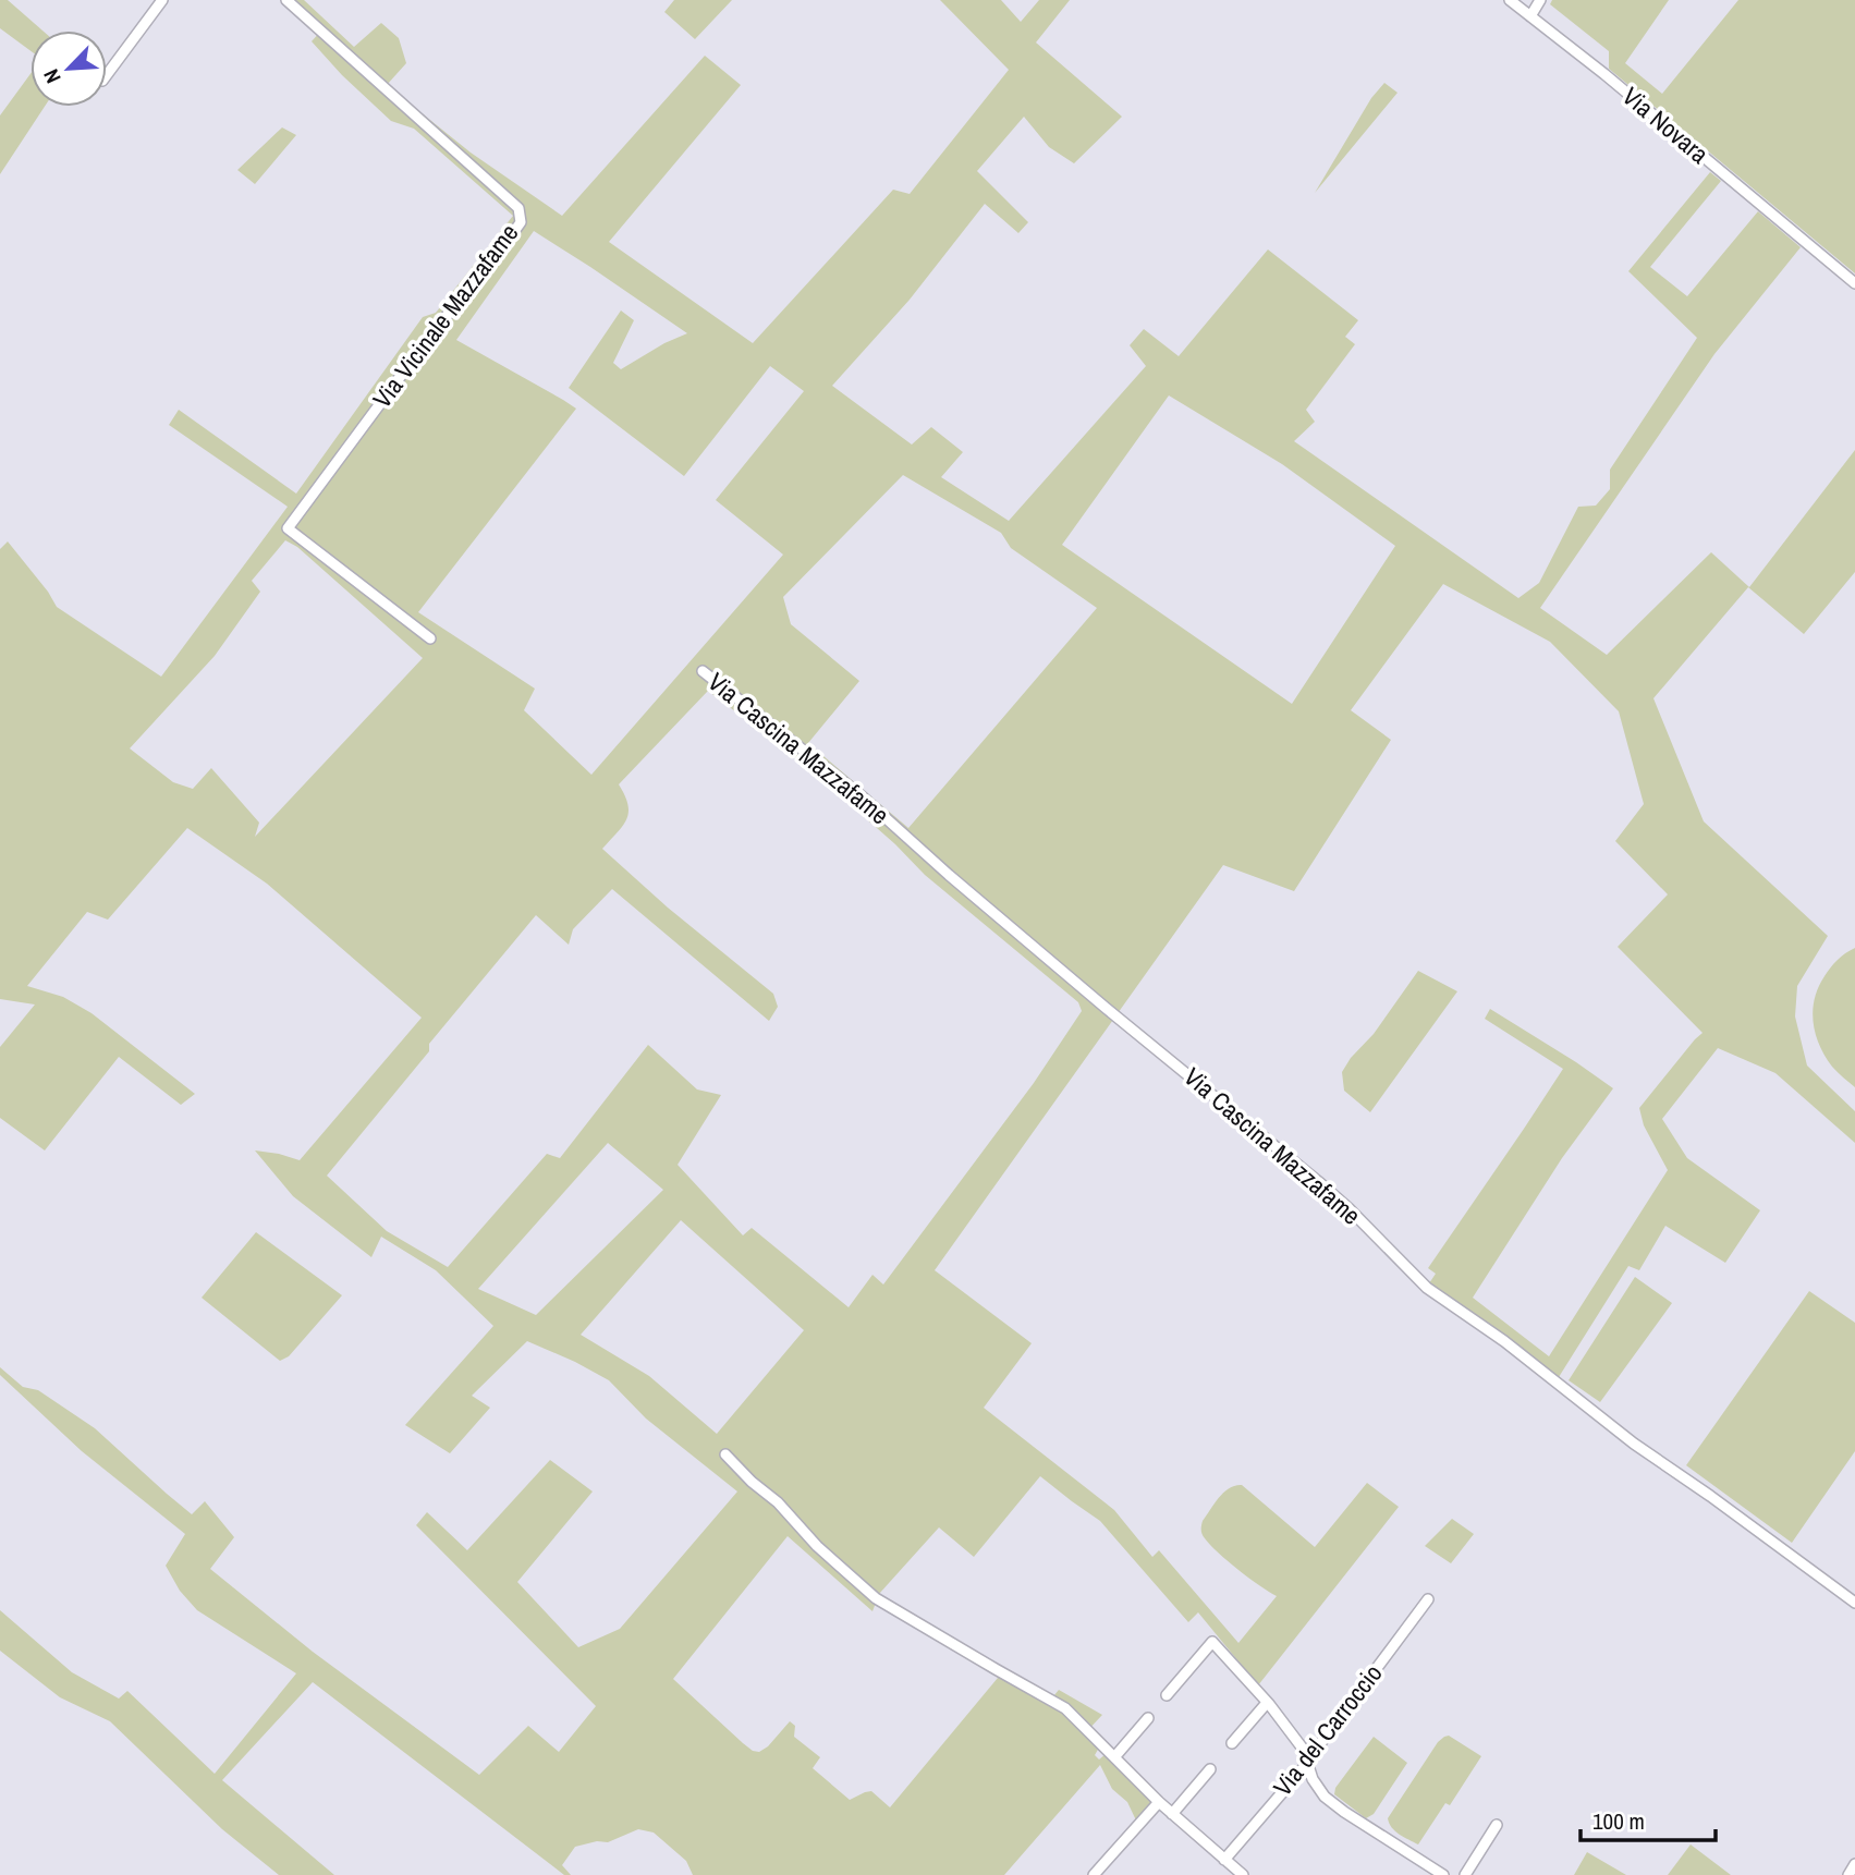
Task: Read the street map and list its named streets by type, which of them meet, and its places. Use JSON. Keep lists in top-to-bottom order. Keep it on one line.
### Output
{"streets":{"street":["Via Novara","Via Vicinale Mazzafame","Via Cascina Mazzafame","Via del Carroccio"]},"scale_bar":"100 m","north":"bottom left"}
